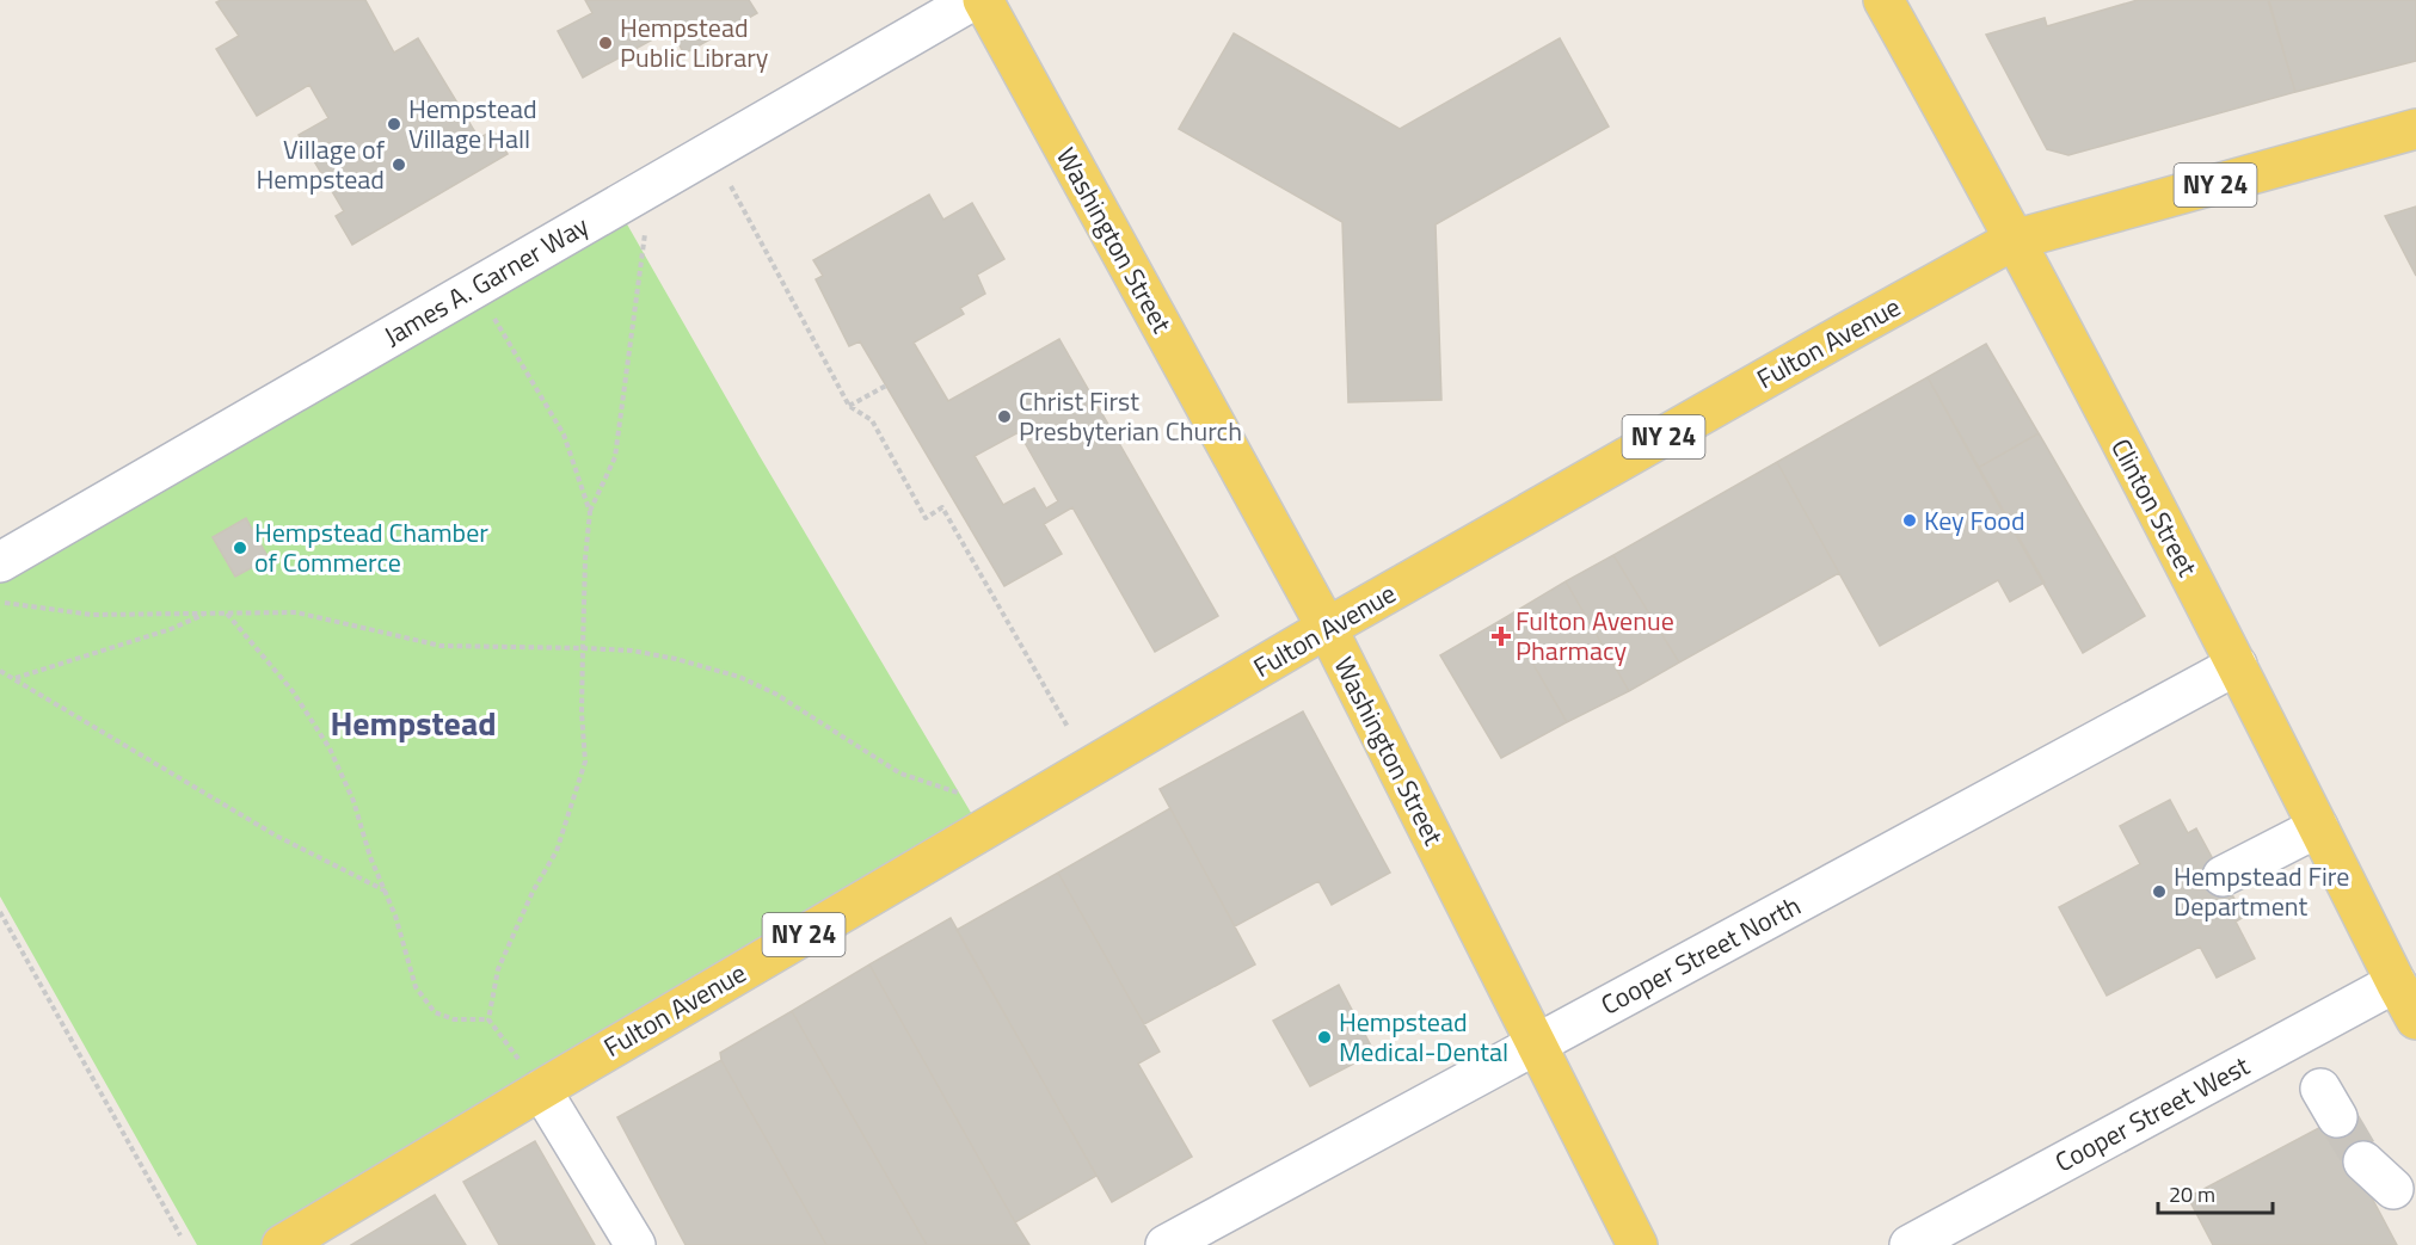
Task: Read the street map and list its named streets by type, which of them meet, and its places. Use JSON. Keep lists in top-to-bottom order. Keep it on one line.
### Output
{"streets":{"main road":["NY 24","Washington Street","Fulton Avenue","Clinton Street"],"street":["James A. Garner Way","Cooper Street North","Cooper Street West"]},"crossings":[["Washington Street","Fulton Avenue"],["Washington Street","Cooper Street North"],["Fulton Avenue","Clinton Street"],["Clinton Street","Cooper Street North"],["Clinton Street","Cooper Street West"]],"districts":["Hempstead"],"places":{"other":["Hempstead Public Library","Hempstead Village Hall","Village of Hempstead","Christ First Presbyterian Church","Key Food","Hempstead Chamber of Commerce","Hempstead Fire Department","Hempstead Medical-Dental"],"health":["Fulton Avenue Pharmacy"]},"scale_bar":"20 m"}
